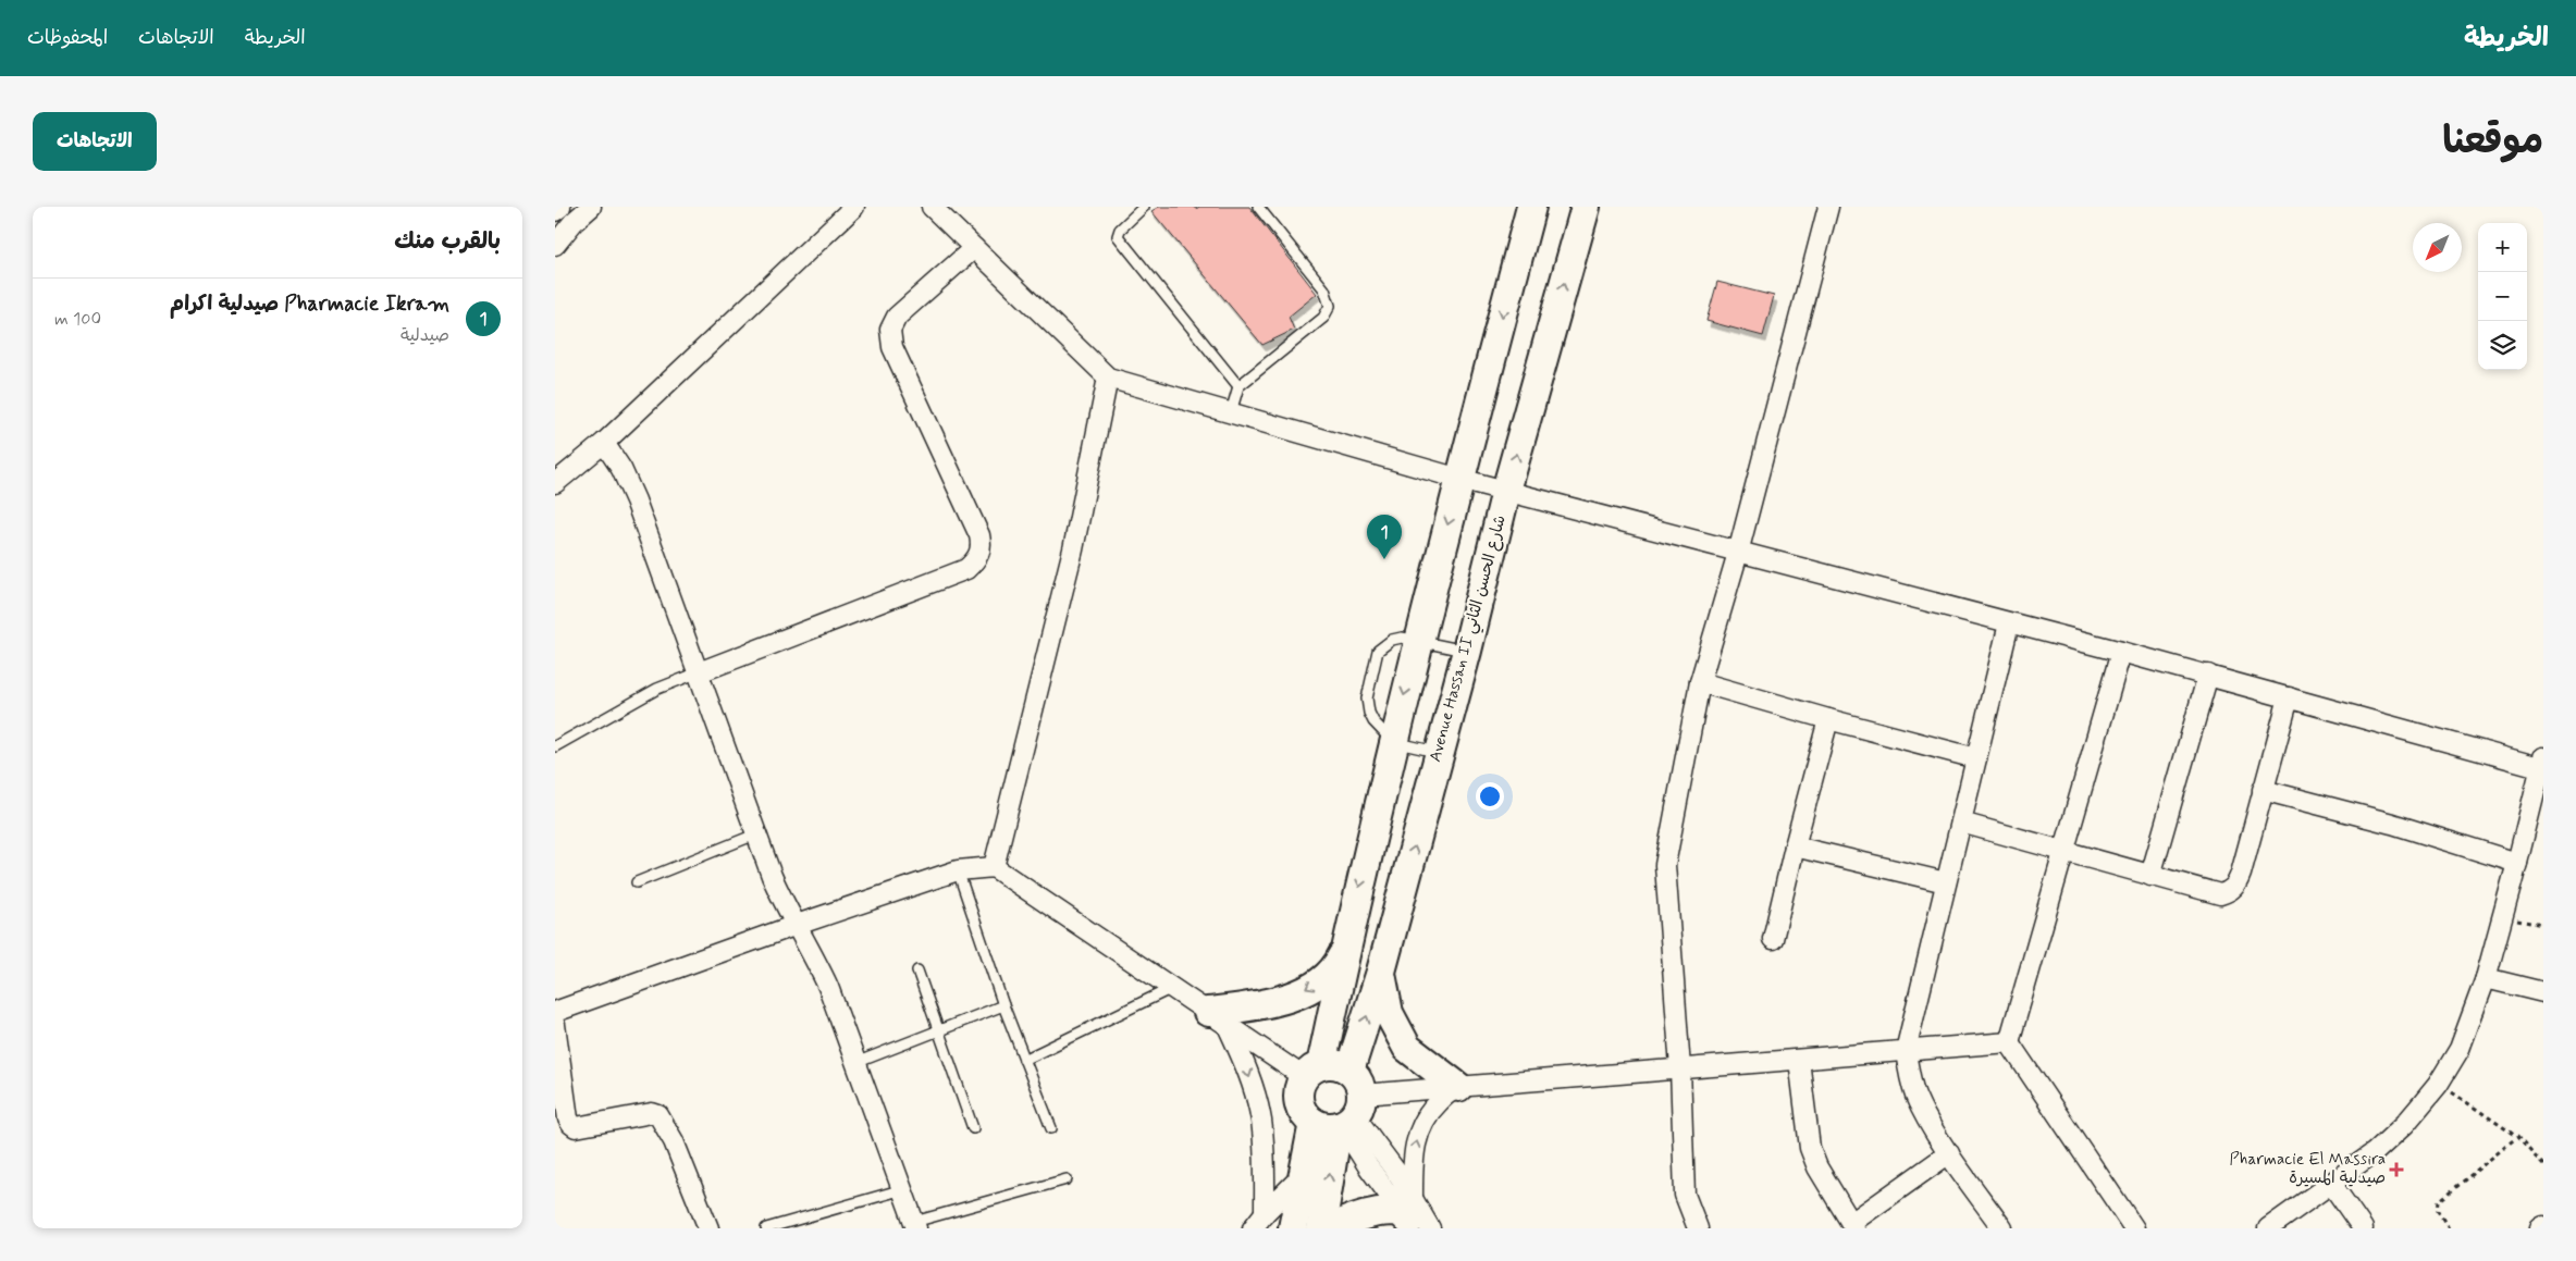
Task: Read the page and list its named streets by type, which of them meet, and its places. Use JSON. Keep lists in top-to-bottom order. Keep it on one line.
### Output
{"streets":{"street":["Avenue Hassan II شارع الحسن الثاني"]},"places":{"health":["Pharmacie El Massira صيدلية المسيرة"]},"north":"bottom left","page":{"header":"الخريطة","nav":["الخريطة","الاتجاهات","المحفوظات"],"title":"موقعنا","buttons":"الاتجاهات","heading":"بالقرب منك","map_buttons":["+","−"],"list":[{"mark":"1","name":"Pharmacie Ikram صيدلية اكرام","note":"صيدلية","value":"100 m"}],"pins":"1"}}
